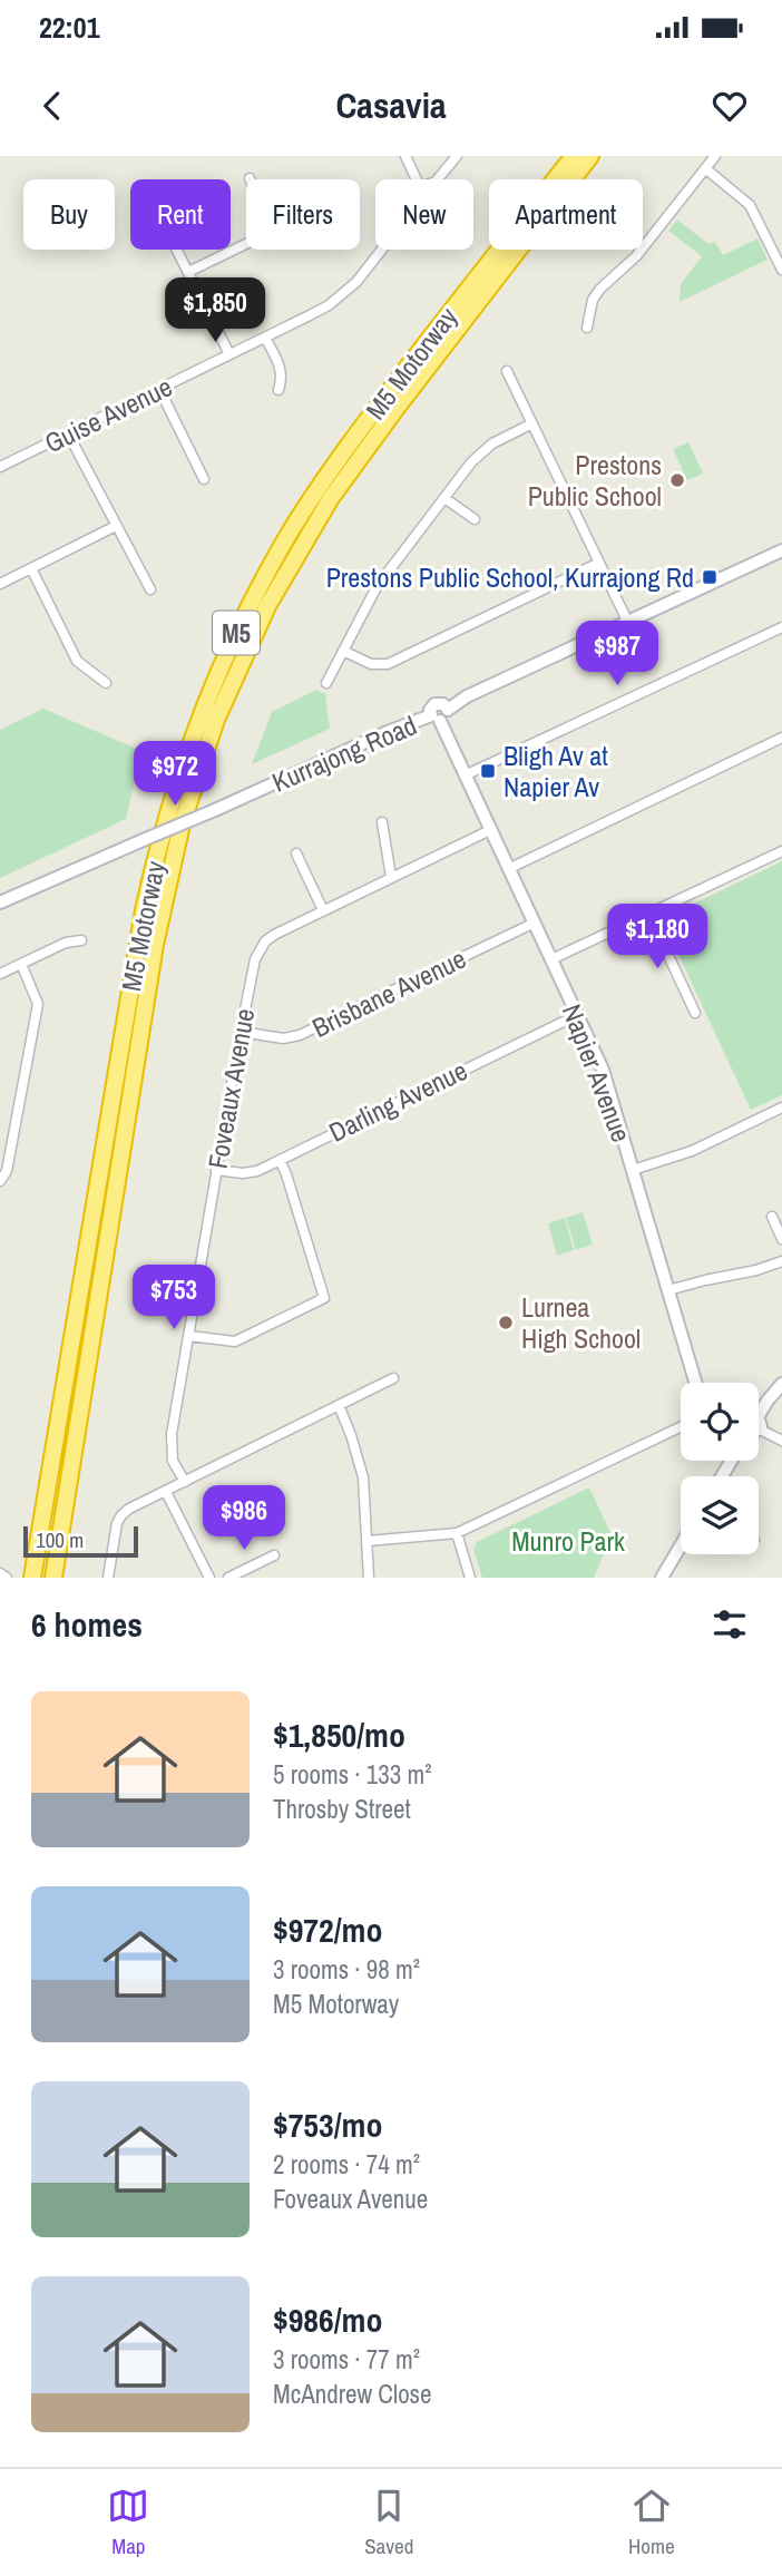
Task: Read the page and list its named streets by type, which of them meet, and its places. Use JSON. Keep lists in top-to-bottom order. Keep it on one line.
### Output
{"streets":{"highway":["M5 Motorway","M5"],"street":["Guise Avenue","Kurrajong Road","Brisbane Avenue","Napier Avenue","Foveaux Avenue","Darling Avenue"]},"crossings":[["Kurrajong Road","Napier Avenue"],["Brisbane Avenue","Napier Avenue"],["Brisbane Avenue","Foveaux Avenue"],["Napier Avenue","Foveaux Avenue"],["Napier Avenue","Darling Avenue"],["Foveaux Avenue","Darling Avenue"]],"parks":["Munro Park"],"places":{"other":["Prestons Public School","Lurnea High School"],"transit":["Prestons Public School, Kurrajong Rd","Bligh Av at Napier Av"]},"scale_bar":"100 m","page":{"status":"22:01","header":"Casavia","chip":["Buy","Rent","Filters","New","Apartment"],"price":["$1,850","$987","$972","$1,180","$753","$986"],"scale":"100 m","heading":"6 homes","list":[{"name":"$1,850/mo","note":"5 rooms · 133 m² · Throsby Street"},{"name":"$972/mo","note":"3 rooms · 98 m² · M5 Motorway"},{"name":"$753/mo","note":"2 rooms · 74 m² · Foveaux Avenue"},{"name":"$986/mo","note":"3 rooms · 77 m² · McAndrew Close"}],"tabs":["Map","Saved","Home"]}}
